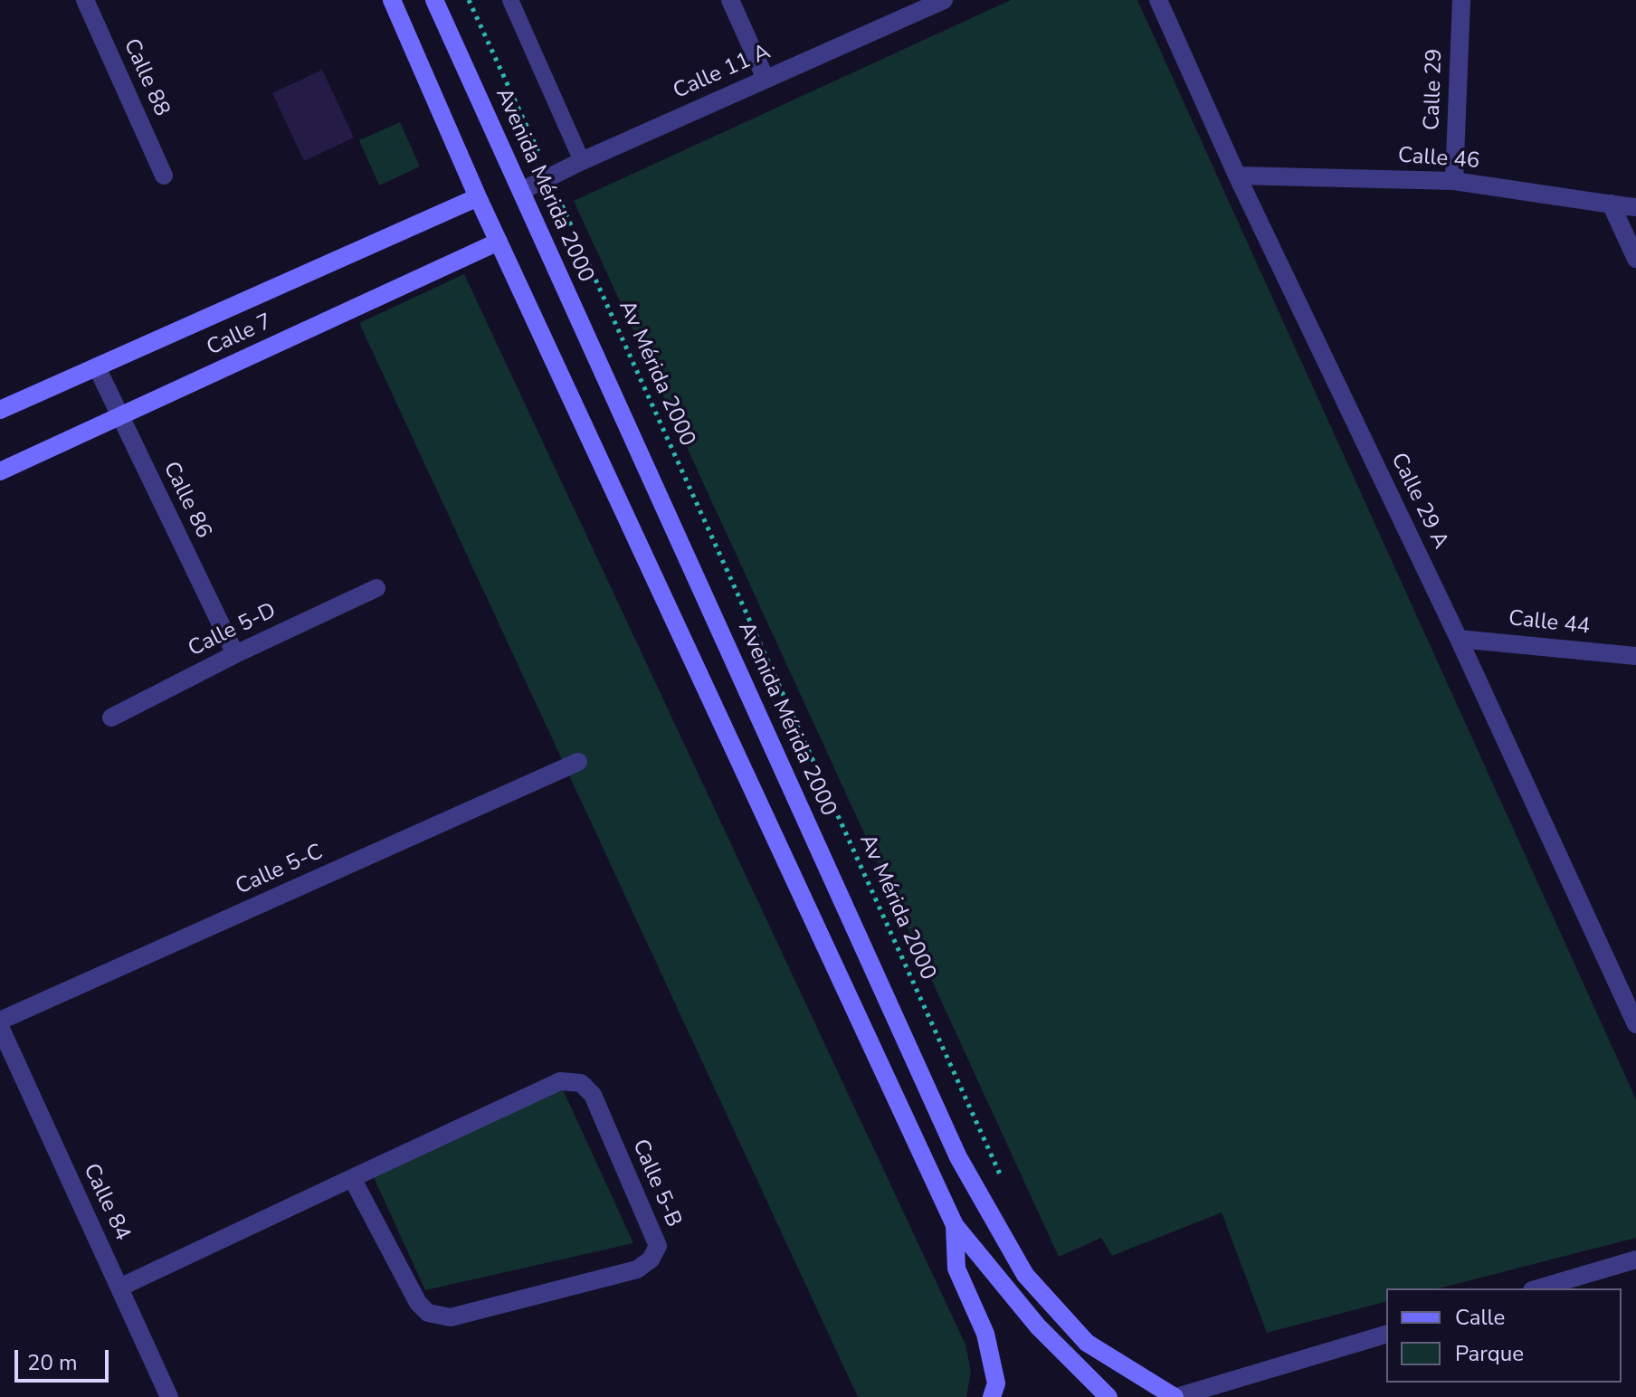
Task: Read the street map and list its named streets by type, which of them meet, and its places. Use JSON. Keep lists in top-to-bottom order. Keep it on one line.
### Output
{"streets":{"main road":["Avenida Mérida 2000","Calle 7"],"street":["Calle 11 A","Calle 88","Calle 29","Calle 46","Calle 86","Calle 29 A","Calle 44","Calle 5-D","Calle 5-C","Calle 5-B","Calle 84"],"path":["Av Mérida 2000"]},"crossings":[["Calle 11 A","Avenida Mérida 2000"],["Calle 11 A","Av Mérida 2000"],["Calle 29","Calle 46"],["Calle 46","Calle 29 A"],["Calle 7","Calle 86"],["Calle 86","Calle 5-D"],["Calle 29 A","Calle 44"],["Calle 5-B","Calle 84"]],"legend":["Calle","Parque"],"scale_bar":"20 m"}
